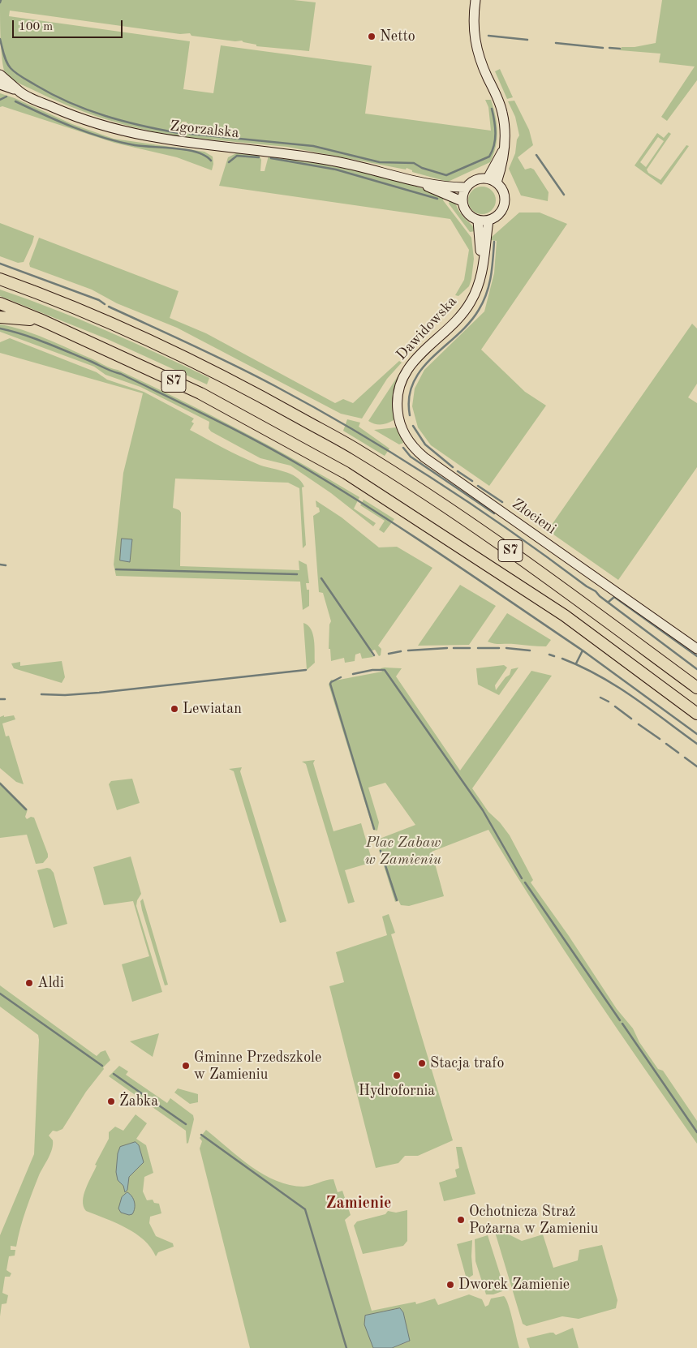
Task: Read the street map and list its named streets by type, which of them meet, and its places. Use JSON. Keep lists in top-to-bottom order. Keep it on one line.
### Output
{"streets":{"highway":["S7"],"street":["Zgorzalska","Dawidowska","Złocieni"]},"crossings":[["Dawidowska","Złocieni"]],"districts":["Zamienie"],"parks":["Plac Zabaw w Zamieniu"],"places":["Netto","Lewiatan","Aldi","Stacja trafo","Gminne Przedszkole w Zamieniu","Hydrofornia","Żabka","Ochotnicza Straż Pożarna w Zamieniu","Dworek Zamienie"],"scale_bar":"100 m"}
